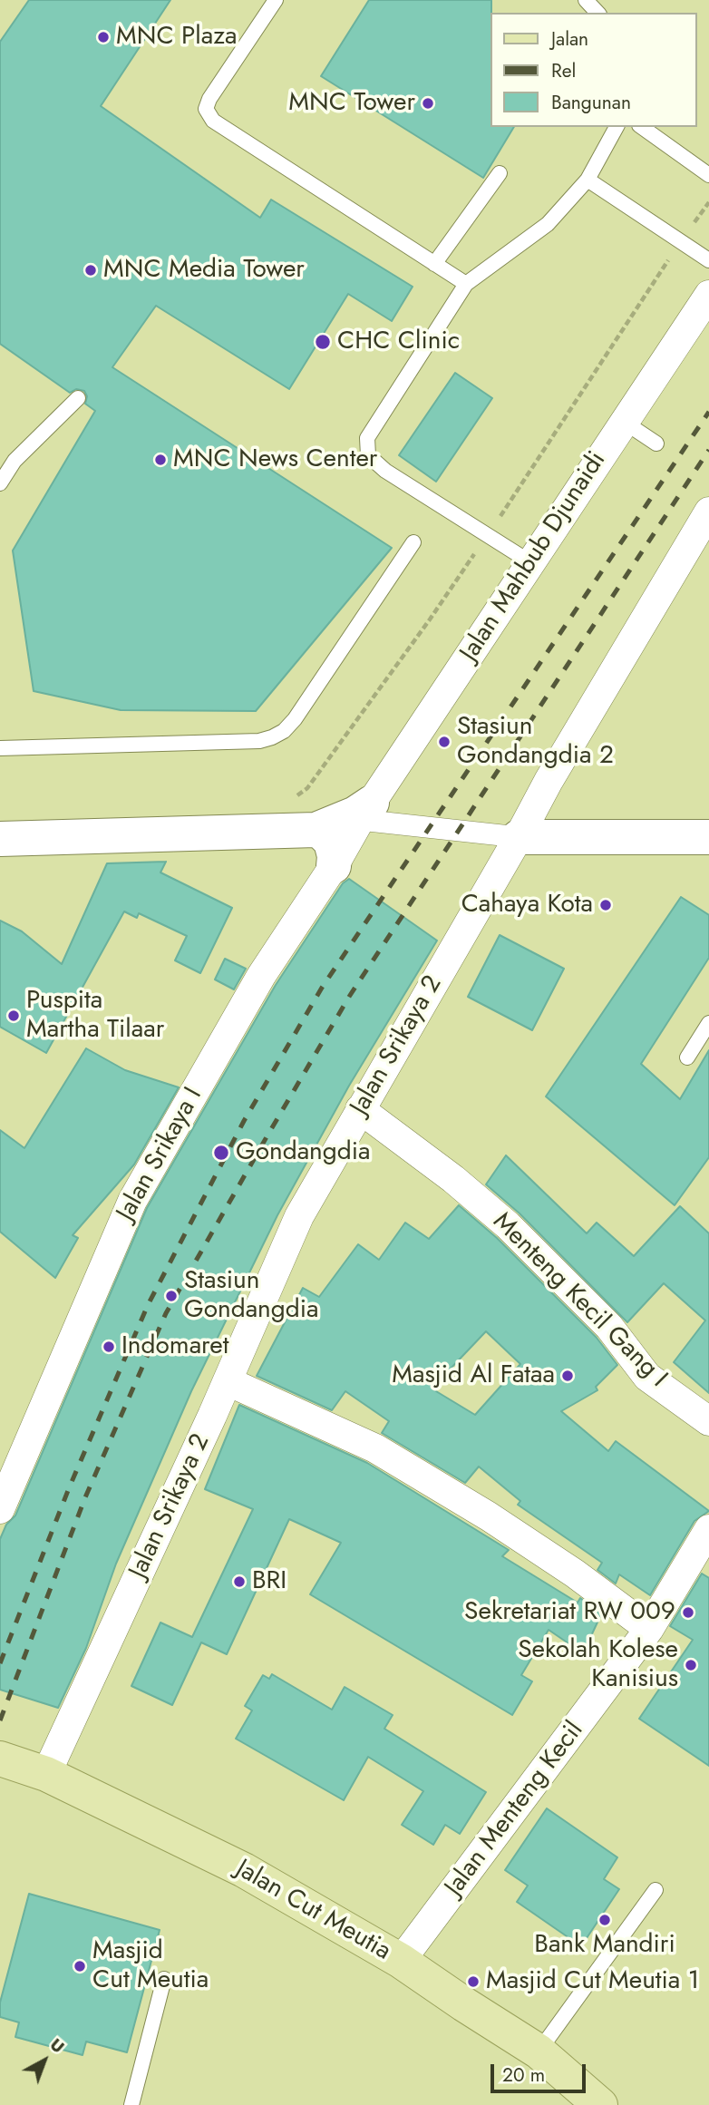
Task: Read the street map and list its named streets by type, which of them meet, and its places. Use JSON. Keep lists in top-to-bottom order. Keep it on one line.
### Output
{"streets":{"main road":["Jalan Cut Meutia"],"street":["Jalan Mahbub Djunaidi","Jalan Srikaya 2","Jalan Srikaya I","Menteng Kecil Gang I","Jalan Menteng Kecil"]},"crossings":[["Jalan Mahbub Djunaidi","Jalan Srikaya I"],["Jalan Srikaya 2","Menteng Kecil Gang I"],["Jalan Srikaya 2","Jalan Cut Meutia"],["Jalan Menteng Kecil","Jalan Cut Meutia"]],"places":["MNC Plaza","MNC Tower","MNC Media Tower","CHC Clinic","MNC News Center","Stasiun Gondangdia 2","Cahaya Kota","Puspita Martha Tilaar","Gondangdia","Stasiun Gondangdia","Indomaret","Masjid Al Fataa","BRI","Sekretariat RW 009","Sekolah Kolese Kanisius","Bank Mandiri","Masjid Cut Meutia","Masjid Cut Meutia 1"],"legend":["Jalan","Rel","Bangunan"],"scale_bar":"20 m","north":"top right"}
